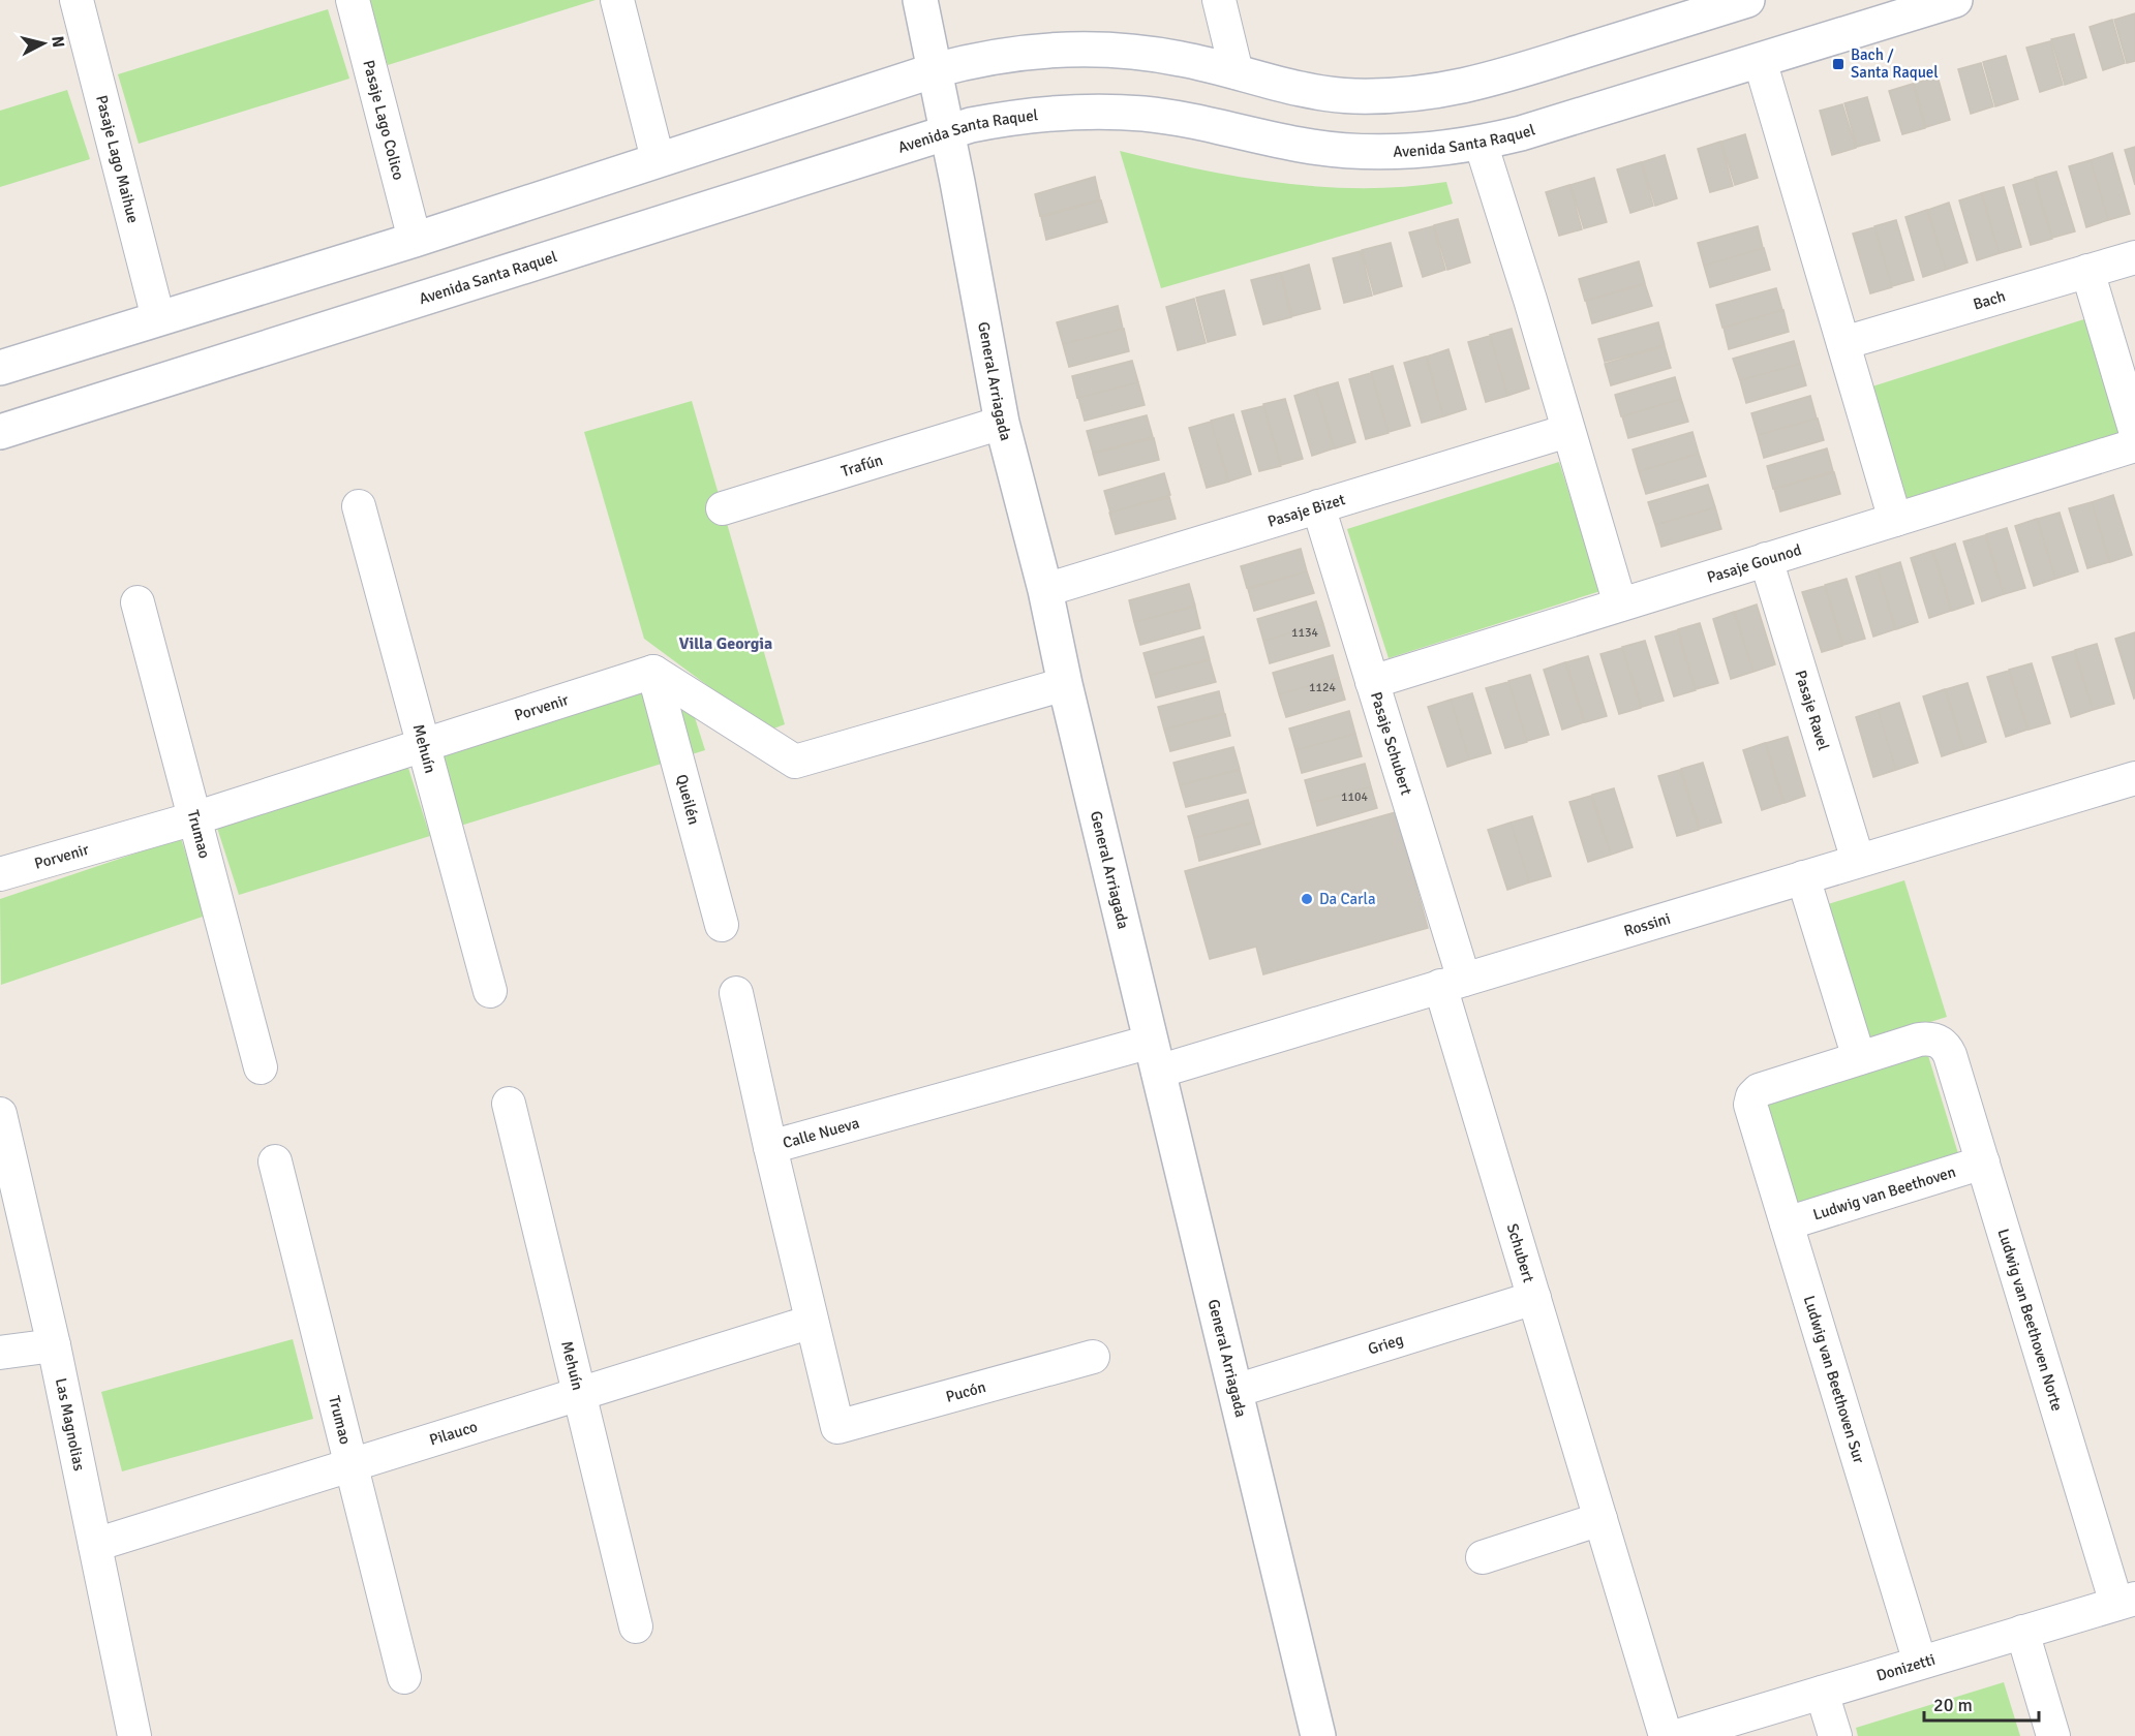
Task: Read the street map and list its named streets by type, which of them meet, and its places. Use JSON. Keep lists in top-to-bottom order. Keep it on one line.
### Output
{"streets":{"main road":["Avenida Santa Raquel","General Arriagada"],"street":["Pasaje Lago Colico","Pasaje Lago Maihue","Bach","Trafún","Pasaje Bizet","Pasaje Gounod","Porvenir","Pasaje Ravel","Pasaje Schubert","Mehuín","Queilén","Trumao","Rossini","Calle Nueva","Ludwig van Beethoven","Schubert","Ludwig van Beethoven Norte","Grieg","Ludwig van Beethoven Sur","Pucón","Las Magnolias","Pilauco","Donizetti"]},"crossings":[["Avenida Santa Raquel","General Arriagada"],["General Arriagada","Trafún"],["General Arriagada","Pasaje Bizet"],["General Arriagada","Rossini"],["General Arriagada","Calle Nueva"],["General Arriagada","Grieg"],["Pasaje Bizet","Pasaje Schubert"],["Pasaje Gounod","Pasaje Ravel"],["Pasaje Gounod","Pasaje Schubert"],["Porvenir","Mehuín"],["Porvenir","Queilén"],["Porvenir","Trumao"],["Pasaje Ravel","Rossini"],["Pasaje Schubert","Rossini"],["Pasaje Schubert","Schubert"],["Mehuín","Pilauco"],["Trumao","Pilauco"],["Rossini","Calle Nueva"],["Rossini","Schubert"],["Calle Nueva","Pucón"],["Calle Nueva","Pilauco"],["Ludwig van Beethoven","Ludwig van Beethoven Norte"],["Ludwig van Beethoven","Ludwig van Beethoven Sur"],["Schubert","Grieg"],["Ludwig van Beethoven Norte","Ludwig van Beethoven Sur"],["Ludwig van Beethoven Norte","Donizetti"],["Ludwig van Beethoven Sur","Donizetti"],["Las Magnolias","Pilauco"]],"districts":["Villa Georgia"],"places":{"transit":["Bach / Santa Raquel"],"other":["Da Carla"]},"house_numbers":["1134","1124","1104"],"scale_bar":"20 m","north":"right"}
